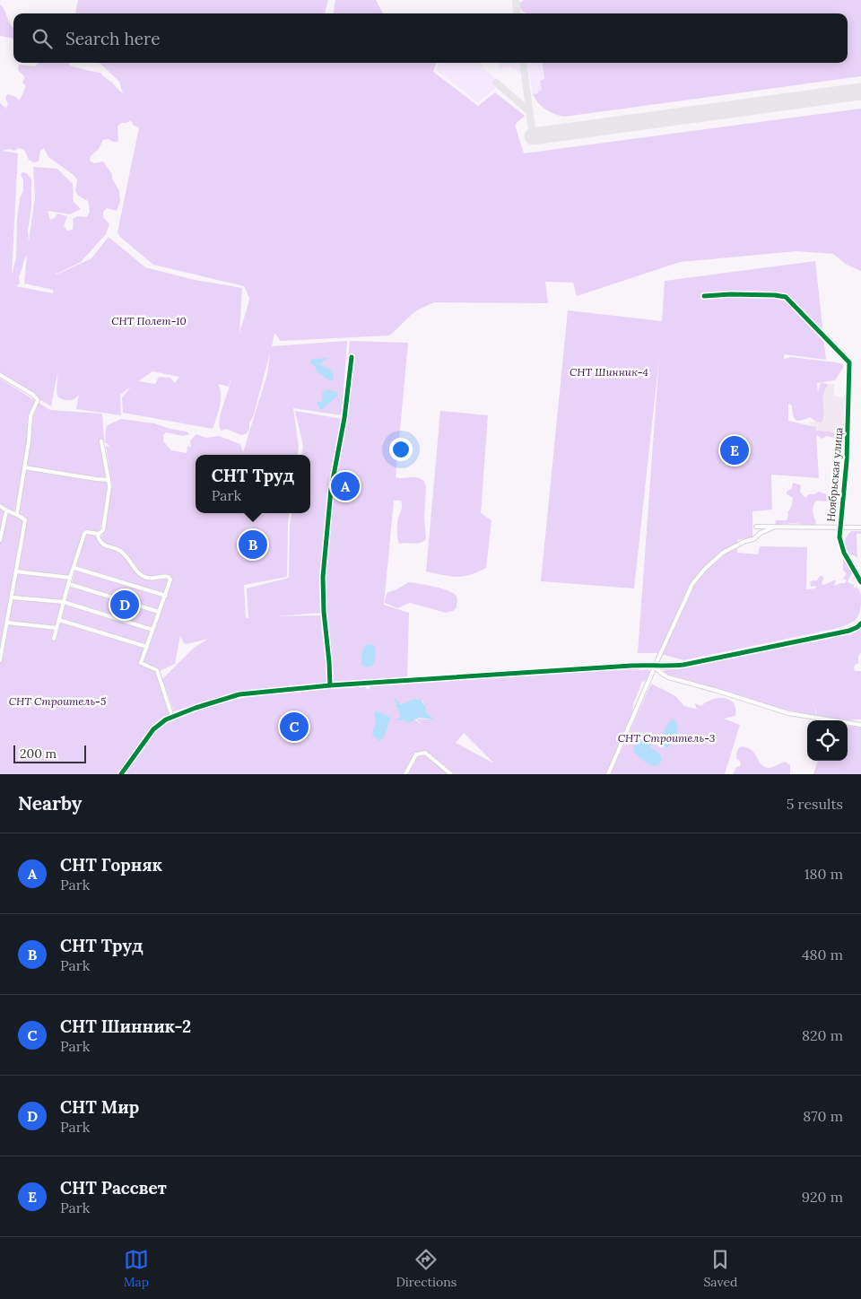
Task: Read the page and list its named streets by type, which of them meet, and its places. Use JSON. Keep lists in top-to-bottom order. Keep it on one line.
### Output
{"streets":{"street":["Ноябрьская улица"]},"parks":["СНТ Полет-10","СНТ Шинник-4","СНТ Строитель-5","СНТ Строитель-3"],"scale_bar":"200 m","page":{"search":"Search here","pins":["E","A","B","D","C"],"popup":["СНТ Труд","Park"],"scale":"200 m","heading":["Nearby","5 results"],"list":[{"mark":"A","name":"СНТ Горняк","note":"Park","value":"180 m"},{"mark":"B","name":"СНТ Труд","note":"Park","value":"480 m"},{"mark":"C","name":"СНТ Шинник-2","note":"Park","value":"820 m"},{"mark":"D","name":"СНТ Мир","note":"Park","value":"870 m"},{"mark":"E","name":"СНТ Рассвет","note":"Park","value":"920 m"}],"nav":["Map","Directions","Saved"]}}
